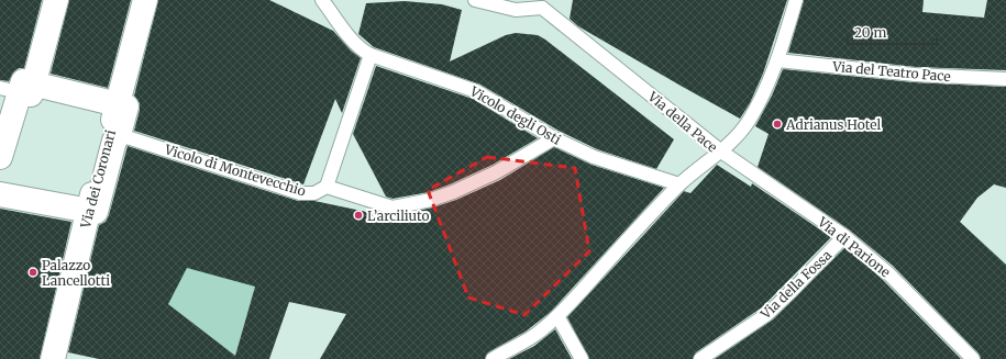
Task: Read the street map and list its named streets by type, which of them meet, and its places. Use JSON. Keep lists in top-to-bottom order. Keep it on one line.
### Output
{"streets":{"street":["Via dei Coronari"],"lane":["Via del Teatro Pace","Vicolo degli Osti","Via della Pace","Vicolo di Montevecchio","Via di Parione","Via della Fossa"]},"crossings":[["Vicolo degli Osti","Via della Pace"],["Vicolo degli Osti","Vicolo di Montevecchio"],["Via della Pace","Via di Parione"],["Via di Parione","Via della Fossa"]],"places":["Adrianus Hotel","L’arciliuto","Palazzo Lancellotti"],"scale_bar":"20 m"}
